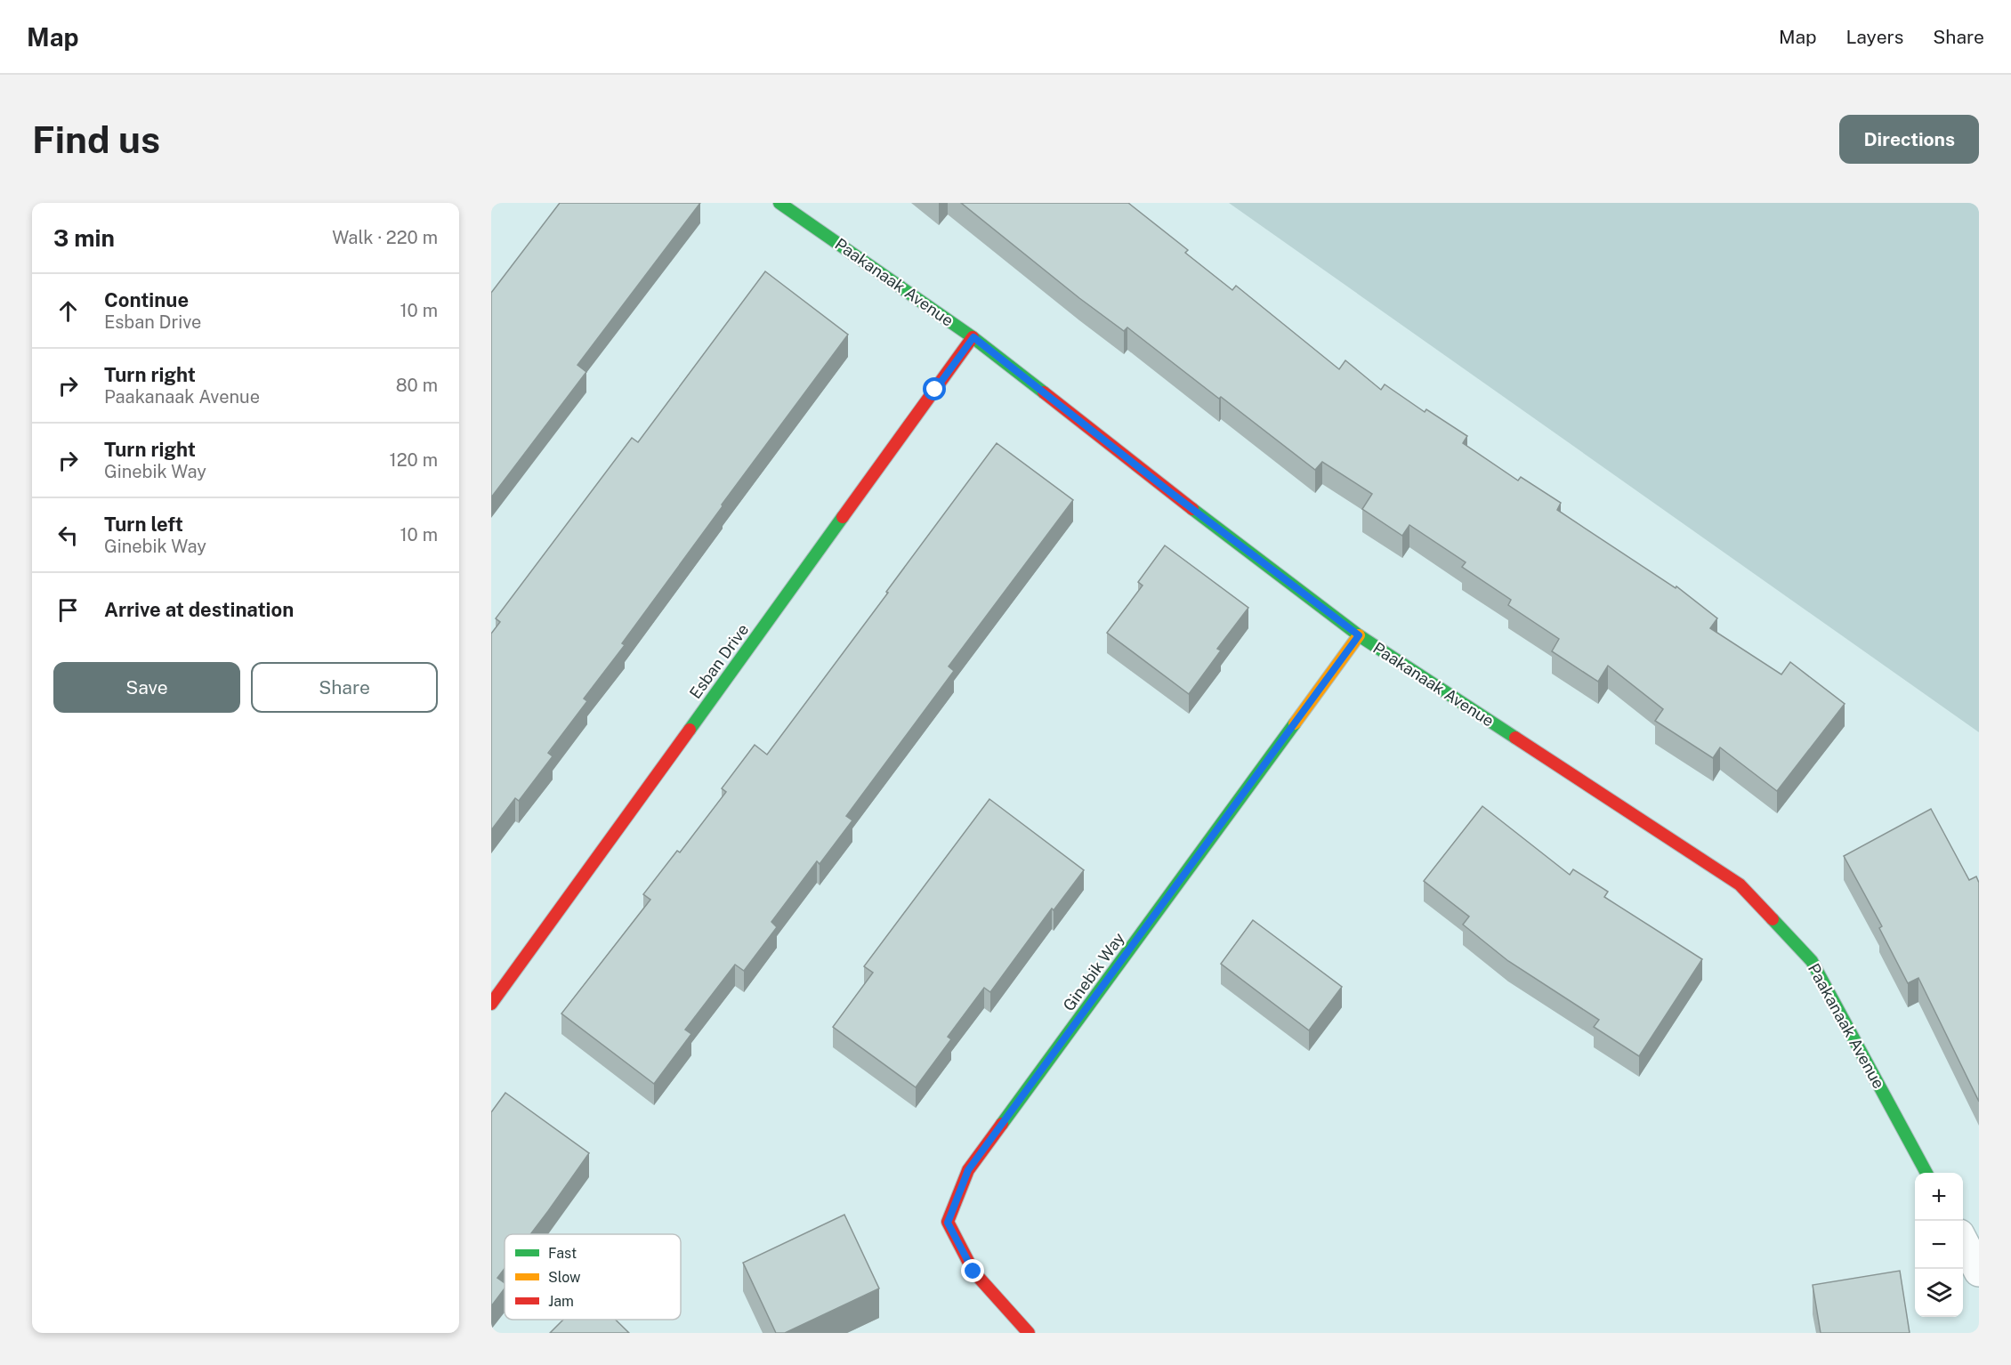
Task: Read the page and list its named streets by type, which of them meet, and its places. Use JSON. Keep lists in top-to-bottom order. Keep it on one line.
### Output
{"streets":{"street":["Paakanaak Avenue","Esban Drive","Ginebik Way"]},"crossings":[["Paakanaak Avenue","Esban Drive"],["Paakanaak Avenue","Ginebik Way"]],"legend":["Fast","Slow","Jam"],"page":{"header":"Map","nav":["Map","Layers","Share"],"buttons":["Directions",["Save","Share"]],"title":"Find us","heading":["3 min","Walk · 220 m"],"list":[["Continue","Esban Drive","10 m"],["Turn right","Paakanaak Avenue","80 m"],["Turn right","Ginebik Way","120 m"],["Turn left","Ginebik Way","10 m"],"Arrive at destination"],"map_buttons":["+","−"]}}
